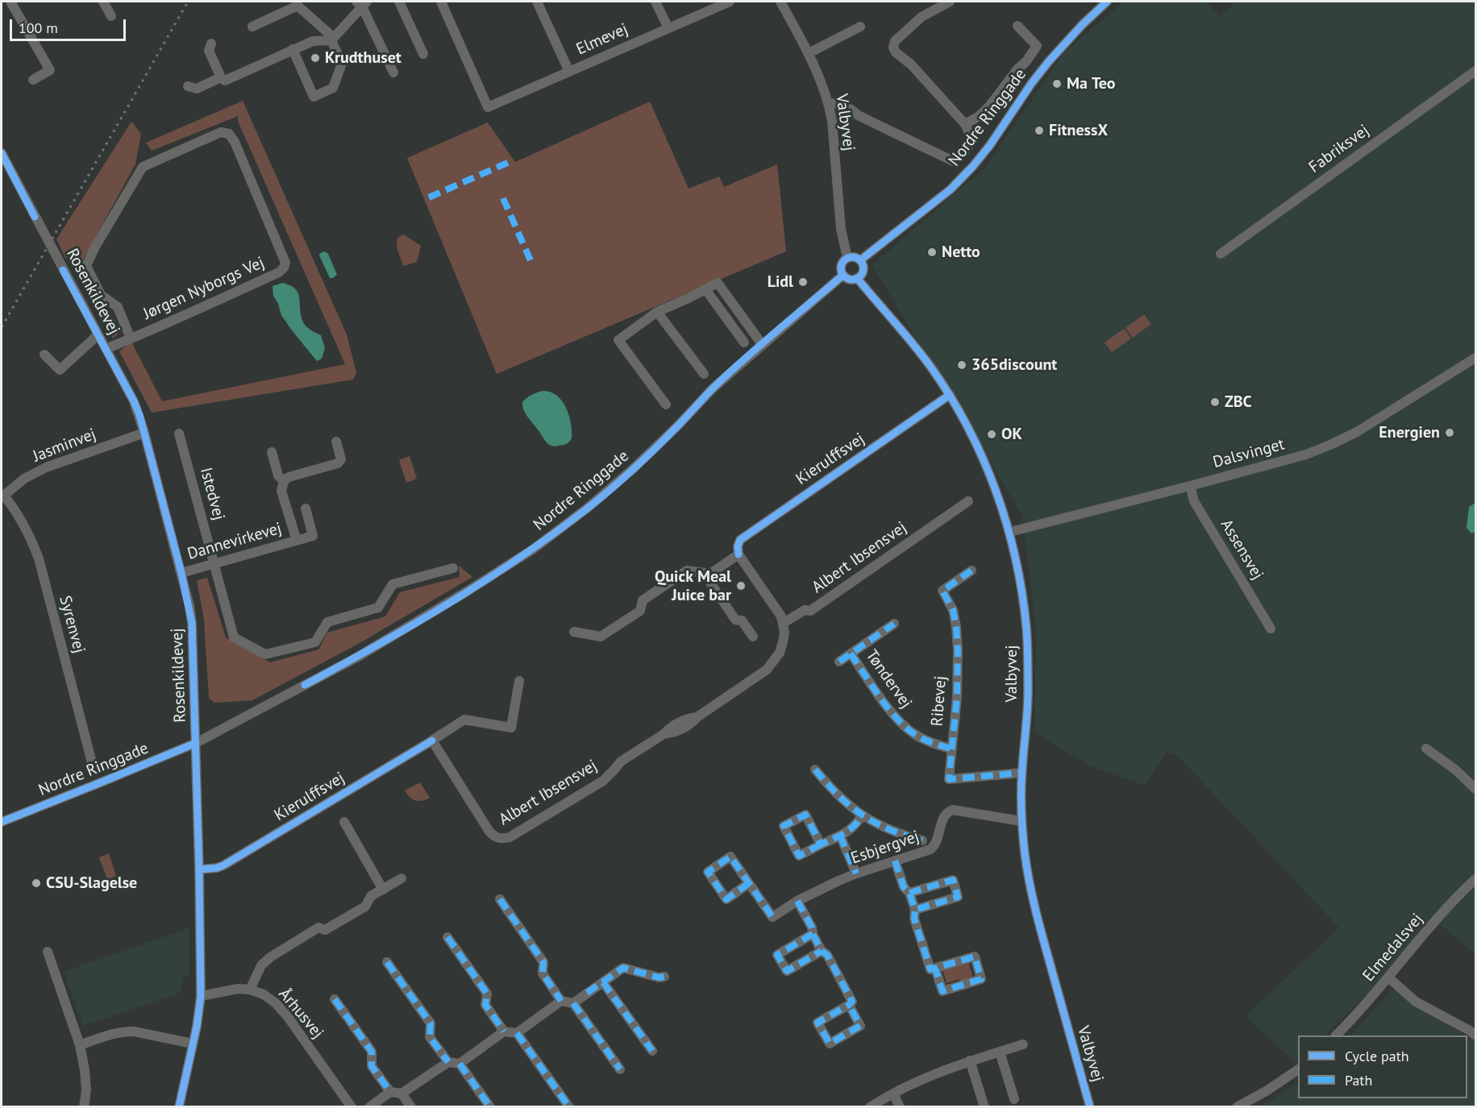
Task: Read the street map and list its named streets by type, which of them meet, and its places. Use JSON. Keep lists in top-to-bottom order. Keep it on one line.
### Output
{"streets":{"street":["Elmevej","Nordre Ringgade","Valbyvej","Fabriksvej","Jørgen Nyborgs Vej","Rosenkildevej","Jasminvej","Dalsvinget","Kierulffsvej","Istedvej","Dannevirkevej","Assensvej","Albert Ibsensvej","Syrenvej","Tøndervej","Ribevej","Esbjergvej","Elmedalsvej","Århusvej"]},"crossings":[["Nordre Ringgade","Valbyvej"],["Nordre Ringgade","Rosenkildevej"],["Valbyvej","Dalsvinget"],["Valbyvej","Kierulffsvej"],["Valbyvej","Ribevej"],["Valbyvej","Esbjergvej"],["Jørgen Nyborgs Vej","Rosenkildevej"],["Rosenkildevej","Jasminvej"],["Rosenkildevej","Kierulffsvej"],["Rosenkildevej","Dannevirkevej"],["Rosenkildevej","Århusvej"],["Jasminvej","Syrenvej"],["Dalsvinget","Assensvej"],["Kierulffsvej","Albert Ibsensvej"],["Istedvej","Dannevirkevej"],["Tøndervej","Ribevej"]],"places":["Krudthuset","Ma Teo","FitnessX","Netto","Lidl","365discount","ZBC","Energien","OK","Quick Meal Juice bar","CSU-Slagelse"],"legend":["Cycle path","Path"],"scale_bar":"100 m"}
